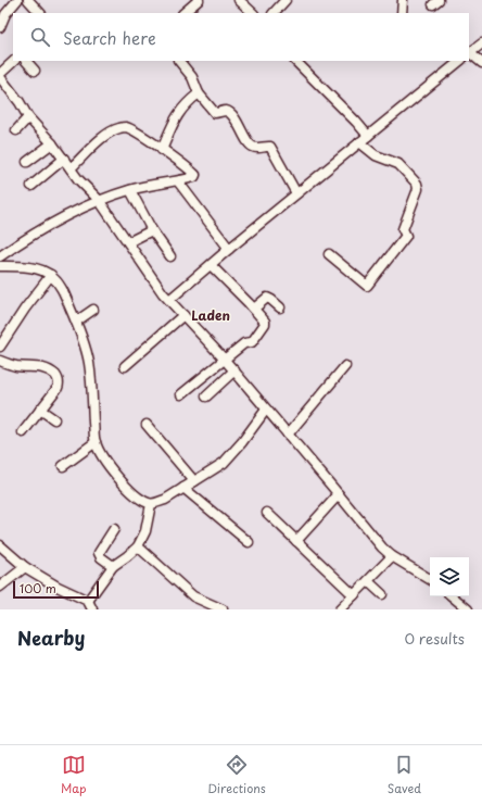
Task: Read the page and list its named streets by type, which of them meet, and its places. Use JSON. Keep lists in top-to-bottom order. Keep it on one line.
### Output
{"districts":["Laden"],"scale_bar":"100 m","page":{"search":"Search here","scale":"100 m","heading":["Nearby","0 results"],"nav":["Map","Directions","Saved"]}}
